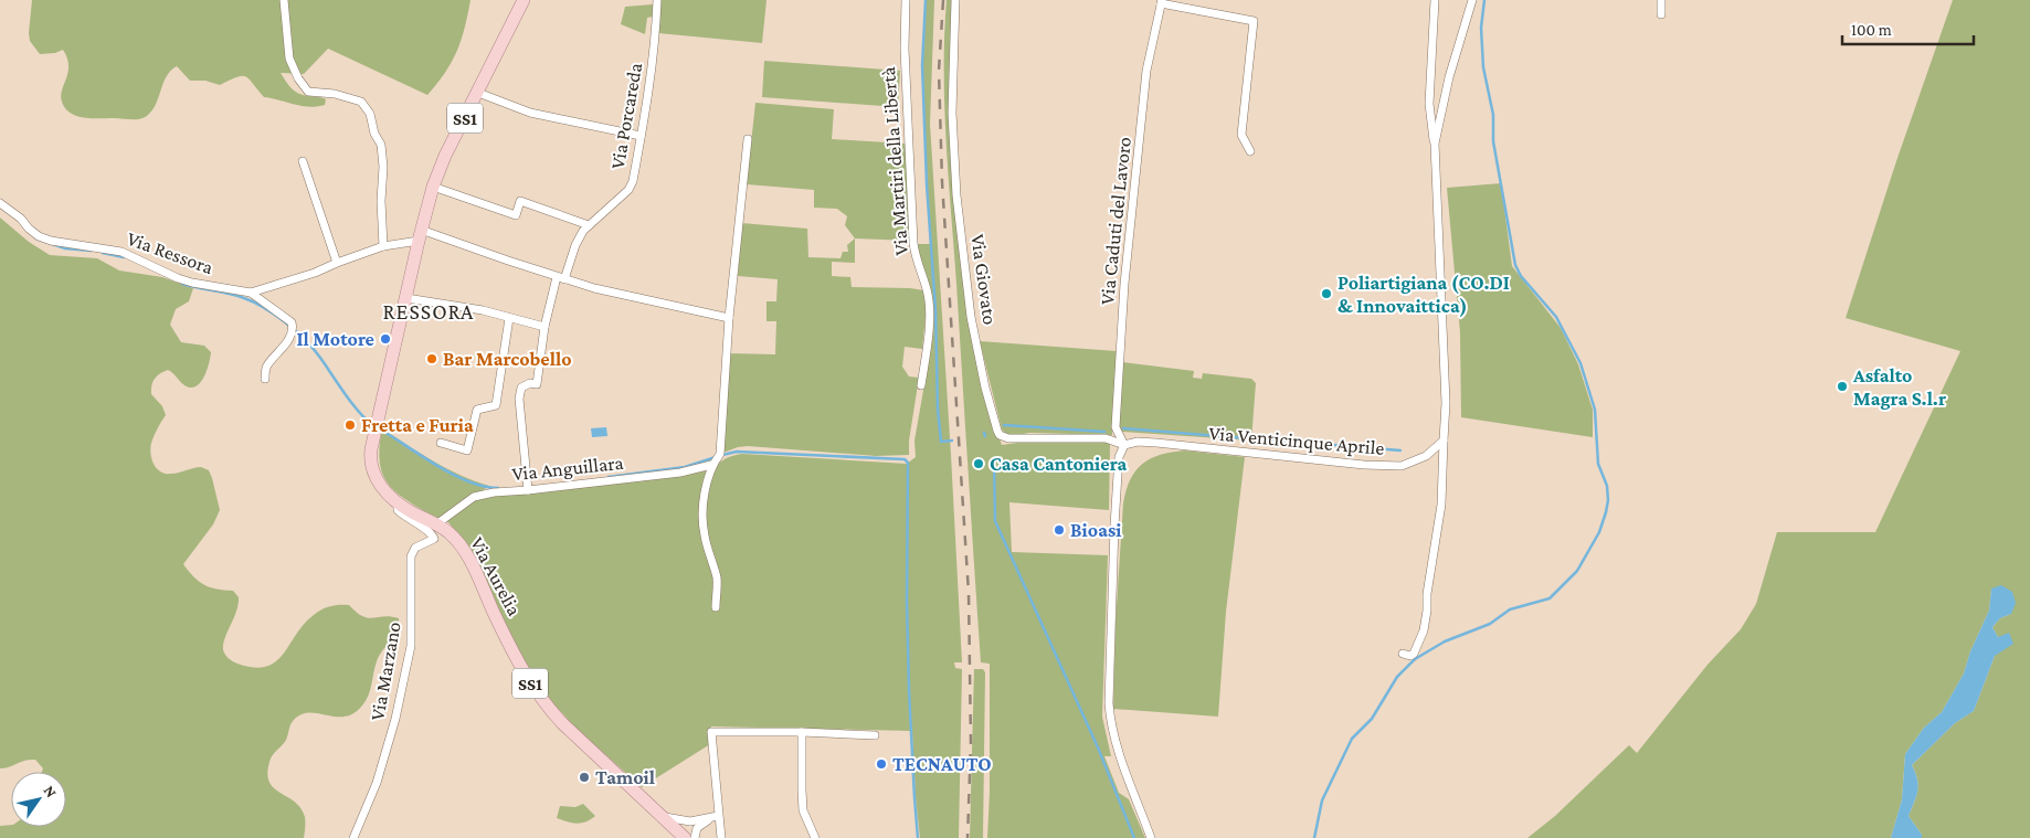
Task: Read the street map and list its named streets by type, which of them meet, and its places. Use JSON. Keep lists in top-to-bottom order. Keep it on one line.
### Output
{"streets":{"main road":["SS1","Via Aurelia"],"street":["Via Porcareda","Via Martiri della Libertà","Via Caduti del Lavoro","Via Ressora","Via Giovato","Via Venticinque Aprile","Via Anguillara","Via Marzano"]},"crossings":[["Via Caduti del Lavoro","Via Giovato"],["Via Caduti del Lavoro","Via Venticinque Aprile"],["Via Ressora","Via Aurelia"],["Via Giovato","Via Venticinque Aprile"],["Via Anguillara","Via Aurelia"],["Via Aurelia","Via Marzano"]],"districts":["RESSORA"],"places":["Poliartigiana (CO.DI & Innovaittica)","Il Motore","Bar Marcobello","Asfalto Magra S.l.r","Fretta e Furia","Casa Cantoniera","Bioasi","TECNAUTO","Tamoil"],"scale_bar":"100 m","north":"top right"}
